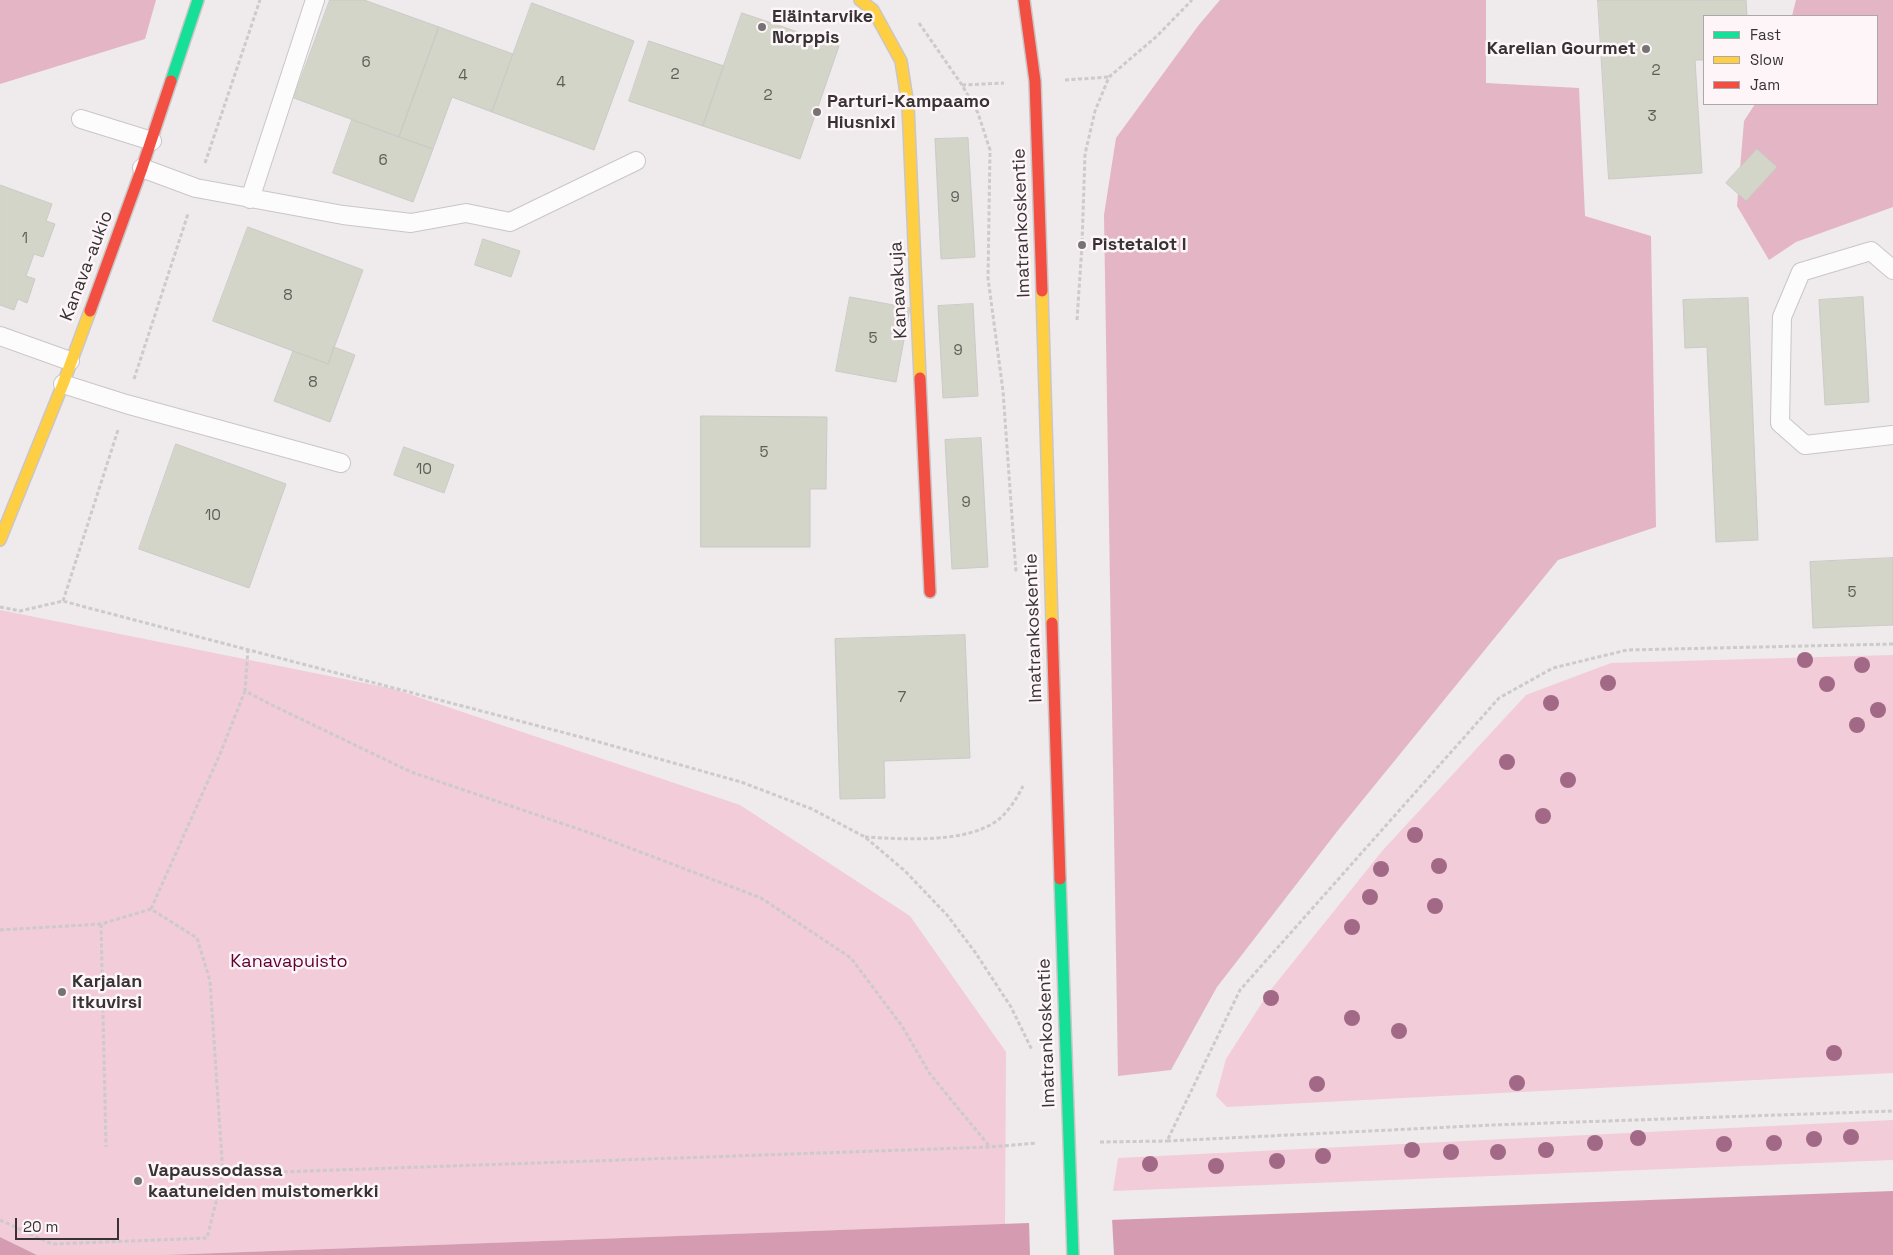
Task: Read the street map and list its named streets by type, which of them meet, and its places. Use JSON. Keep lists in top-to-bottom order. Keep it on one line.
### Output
{"streets":{"main road":["Imatrankoskentie","Kanava-aukio","Kanavakuja"]},"parks":["Kanavapuisto"],"places":["Eläintarvike Norppis","Karelian Gourmet","Parturi-Kampaamo Hiusnixi","Pistetalot I","Karjalan itkuvirsi","Vapaussodassa kaatuneiden muistomerkki"],"house_numbers":["6","2","2","4","4","2","3","6","9","1","8","5","9","8","5","10","9","10","5","7"],"legend":["Fast","Slow","Jam"],"scale_bar":"20 m"}
